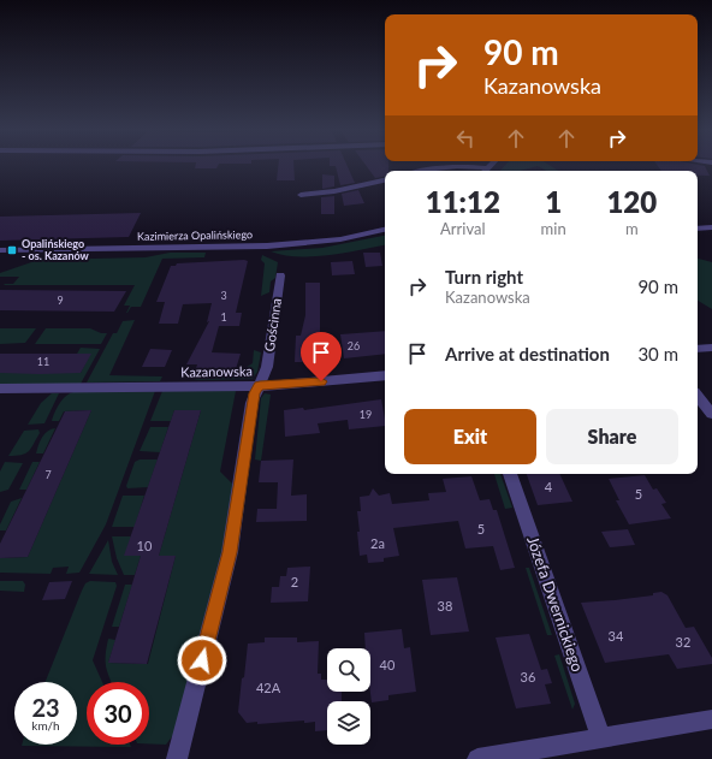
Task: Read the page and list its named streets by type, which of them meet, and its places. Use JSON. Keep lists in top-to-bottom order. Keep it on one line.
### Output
{"streets":{"street":["Kazimierza Opalińskiego","Gościnna","Kazanowska","Józefa Dwernickiego"]},"crossings":[["Gościnna","Kazanowska"]],"places":{"transit":["Opalińskiego - os. Kazanów"]},"house_numbers":["3","9","1","26","11","19","7","4","5","5","2a","10","2","38","34","32","40","36","42A"],"page":{"turn":["90 m","Kazanowska"],"eta":["11:12","Arrival","1","min","120","m"],"list":[{"name":"Turn right","note":"Kazanowska","value":"90 m"},{"name":"Arrive at destination","value":"30 m"}],"buttons":["Exit","Share"],"speed":"23 km/h","limit":"30"}}
